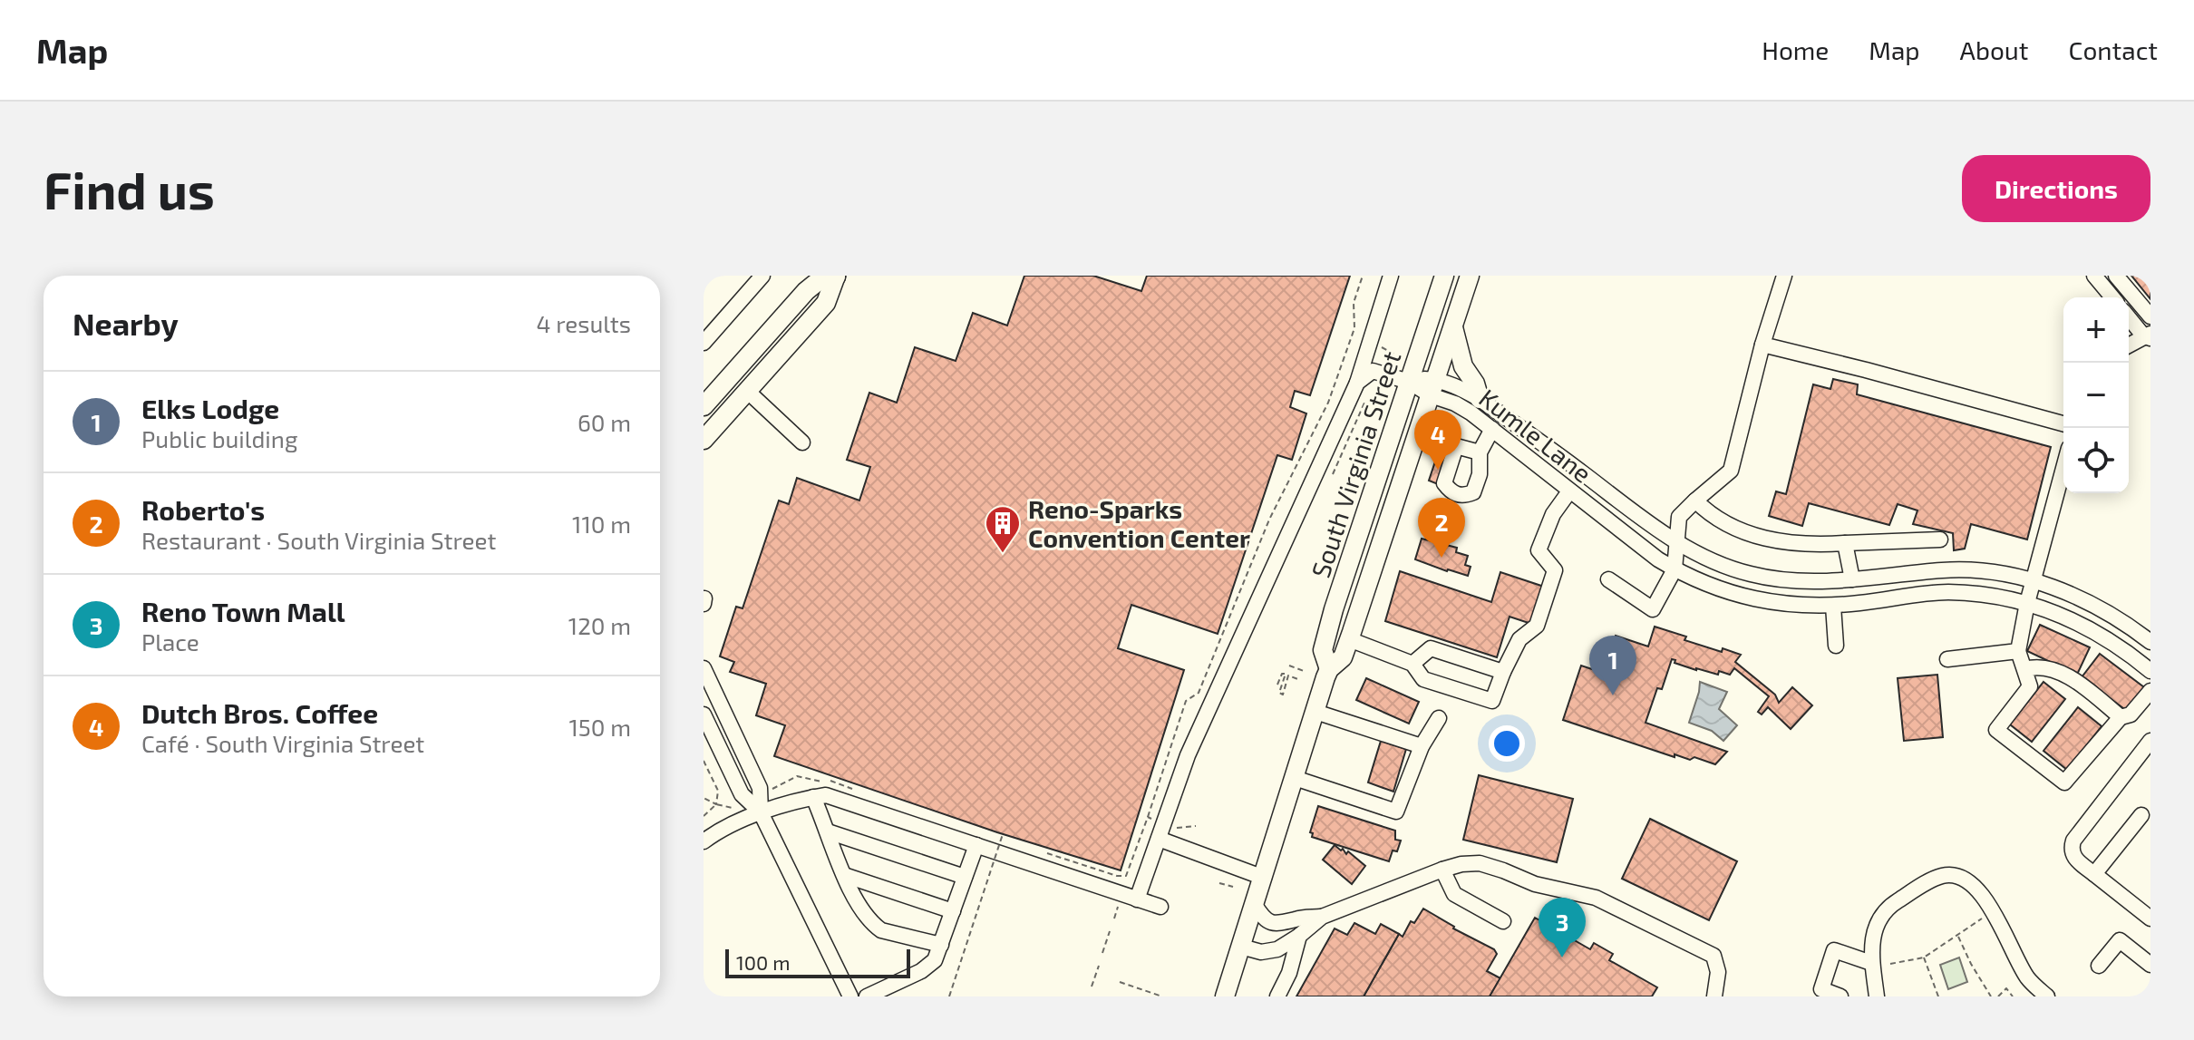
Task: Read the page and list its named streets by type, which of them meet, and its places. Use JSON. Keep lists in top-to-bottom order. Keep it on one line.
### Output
{"streets":{"main road":["South Virginia Street"],"street":["Kumle Lane"]},"crossings":[["Kumle Lane","South Virginia Street"]],"places":{"building":["Reno-Sparks Convention Center"]},"scale_bar":"100 m","page":{"header":"Map","nav":["Home","Map","About","Contact"],"buttons":"Directions","title":"Find us","heading":["Nearby","4 results"],"map_buttons":["+","−"],"list":[{"mark":"1","name":"Elks Lodge","note":"Public building","value":"60 m"},{"mark":"2","name":"Roberto's","note":"Restaurant · South Virginia Street","value":"110 m"},{"mark":"3","name":"Reno Town Mall","note":"Place","value":"120 m"},{"mark":"4","name":"Dutch Bros. Coffee","note":"Café · South Virginia Street","value":"150 m"}],"pins":["4","2","1","3"],"scale":"100 m"}}
